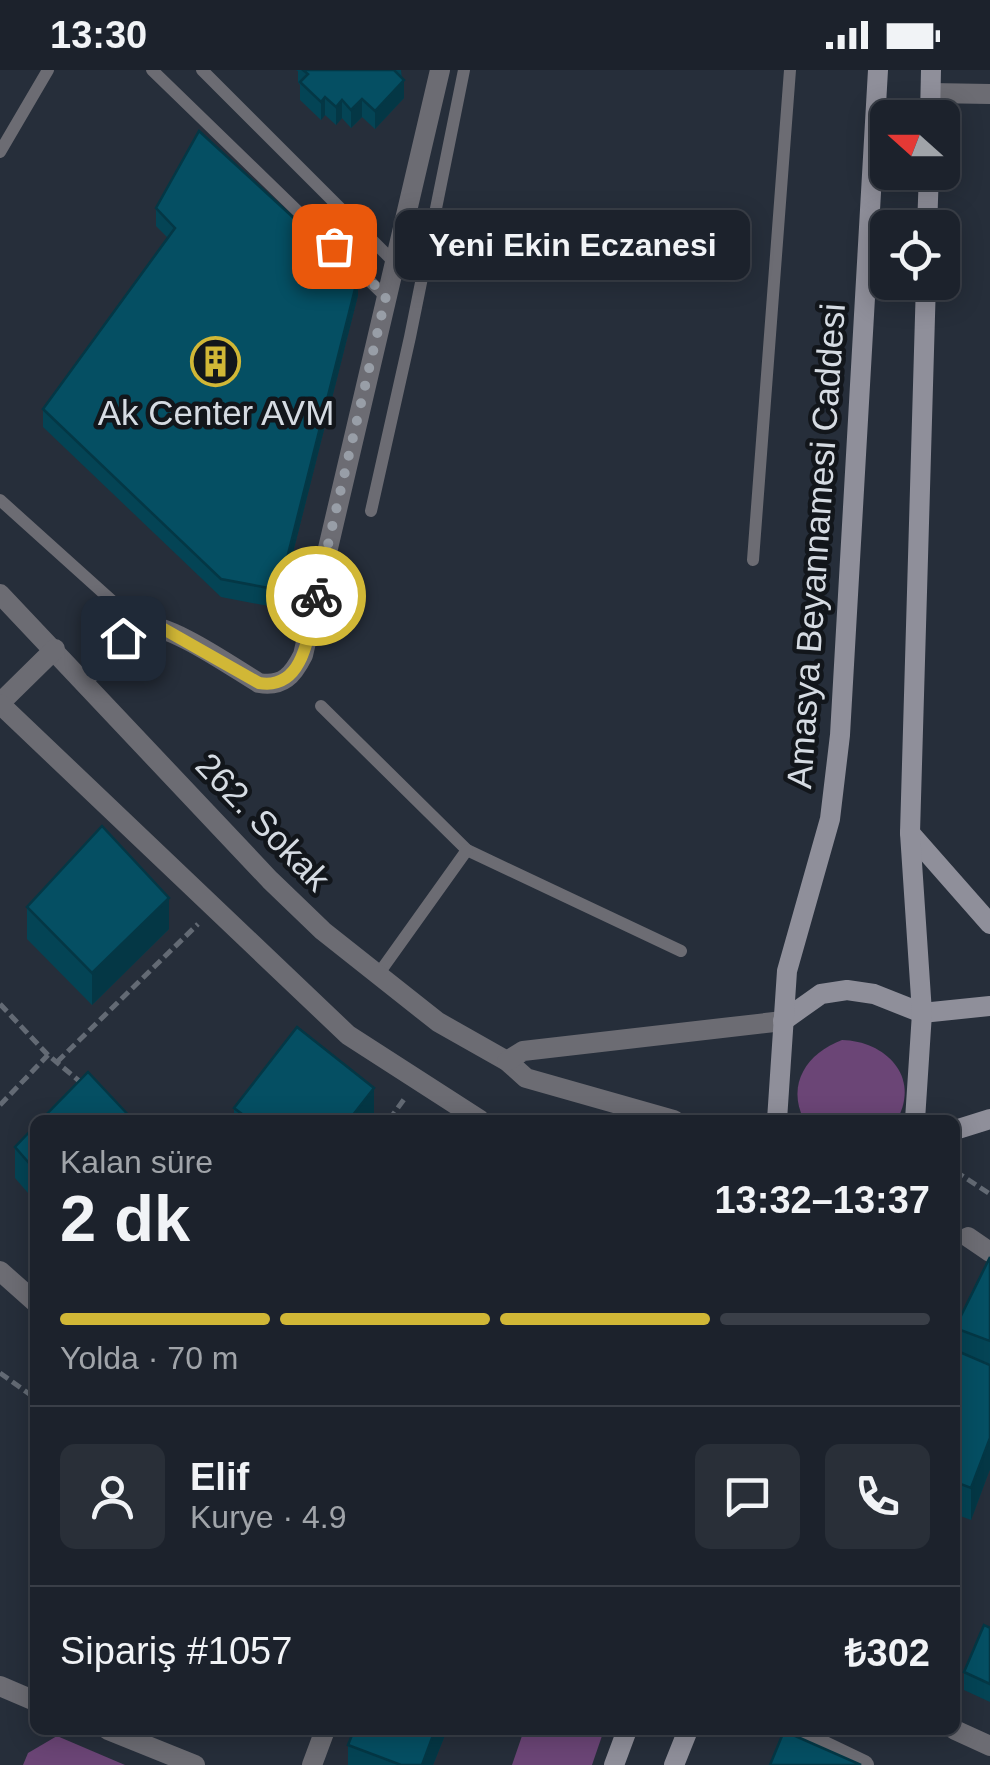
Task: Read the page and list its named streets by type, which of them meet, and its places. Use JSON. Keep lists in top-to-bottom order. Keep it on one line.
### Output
{"streets":{"main road":["Amasya Beyannamesi Caddesi"],"street":["262. Sokak"]},"places":{"other":["Yeni Ekin Eczanesi"],"building":["Ak Center AVM"]},"north":"left","page":{"status":"13:30","bubble":"Yeni Ekin Eczanesi","heading":["2 dk","Kalan süre","13:32–13:37"],"panel":["Elif","Kurye · 4.9","Sipariş #1057","₺302"],"bar":"Yolda · 70 m"}}
